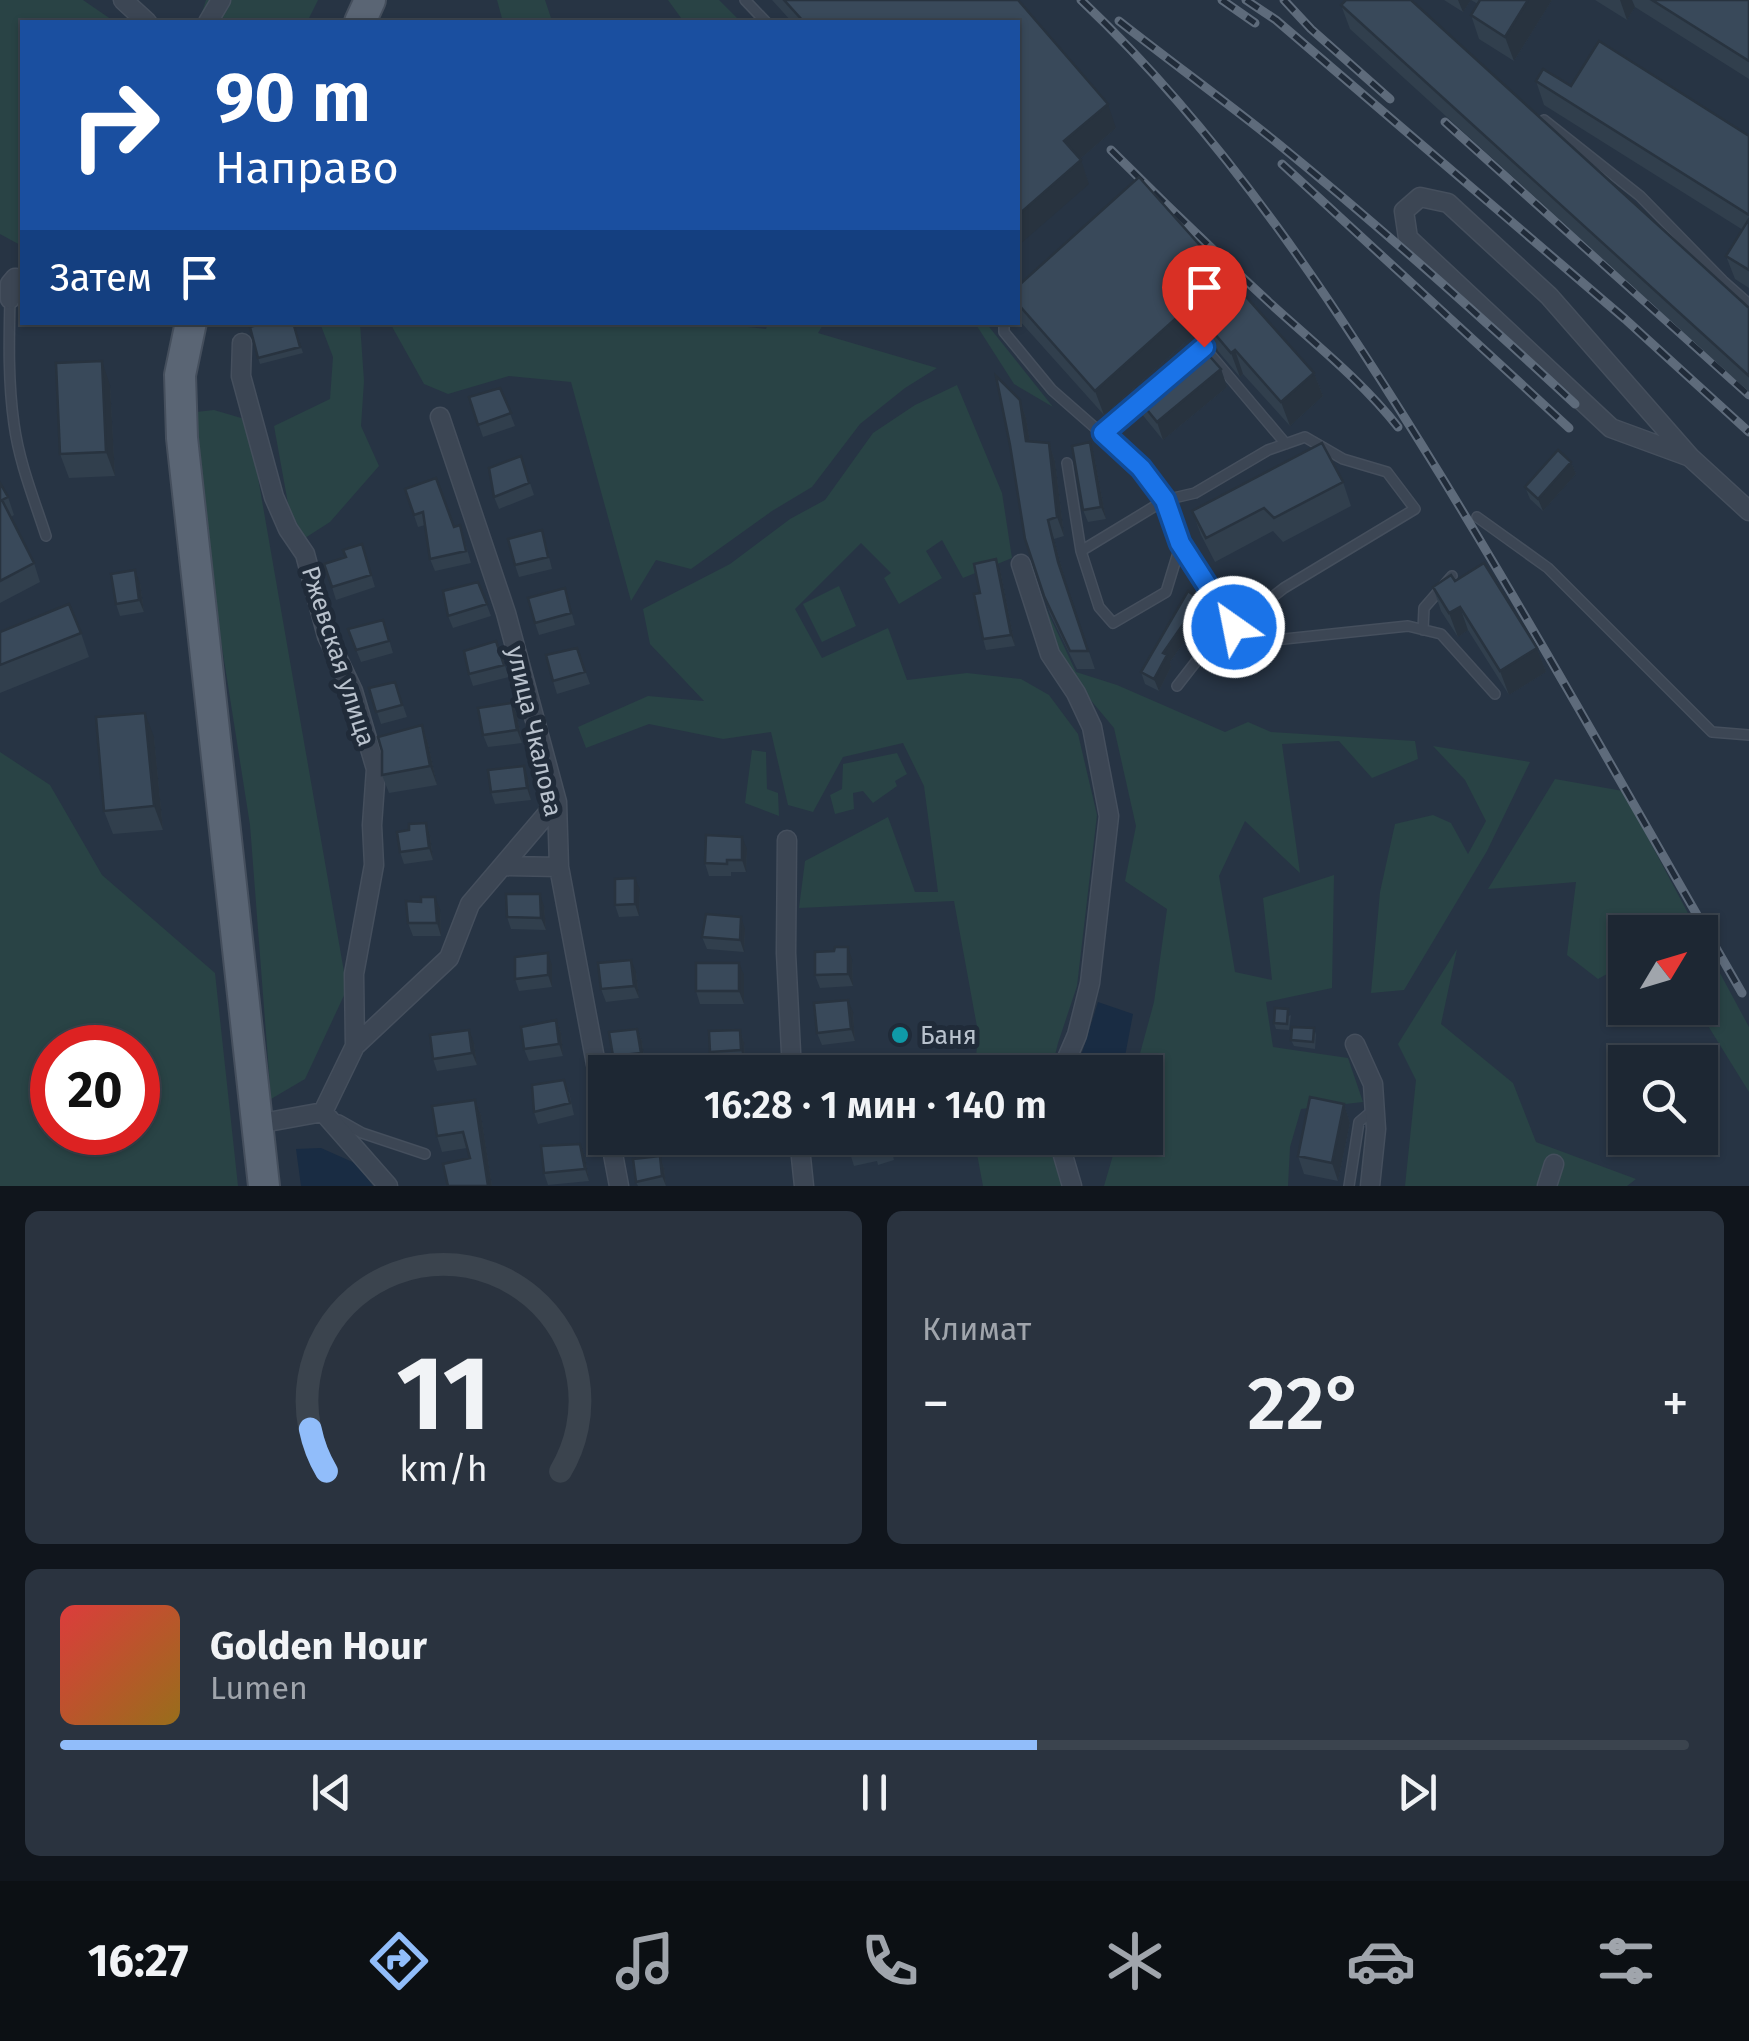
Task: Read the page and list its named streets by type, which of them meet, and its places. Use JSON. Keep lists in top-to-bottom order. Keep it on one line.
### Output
{"streets":{"street":["Ржевская улица","улица Чкалова"]},"places":["Баня"],"north":"top right","page":{"turn":["90 m","Направо"],"then":"Затем","limit":"20","trip":"16:28 · 1 мин · 140 m","tile":"Климат","heat":["−","22°","+"],"song":["Golden Hour","Lumen"],"tabs":"16:27","gauge":["11","km/h"]}}
